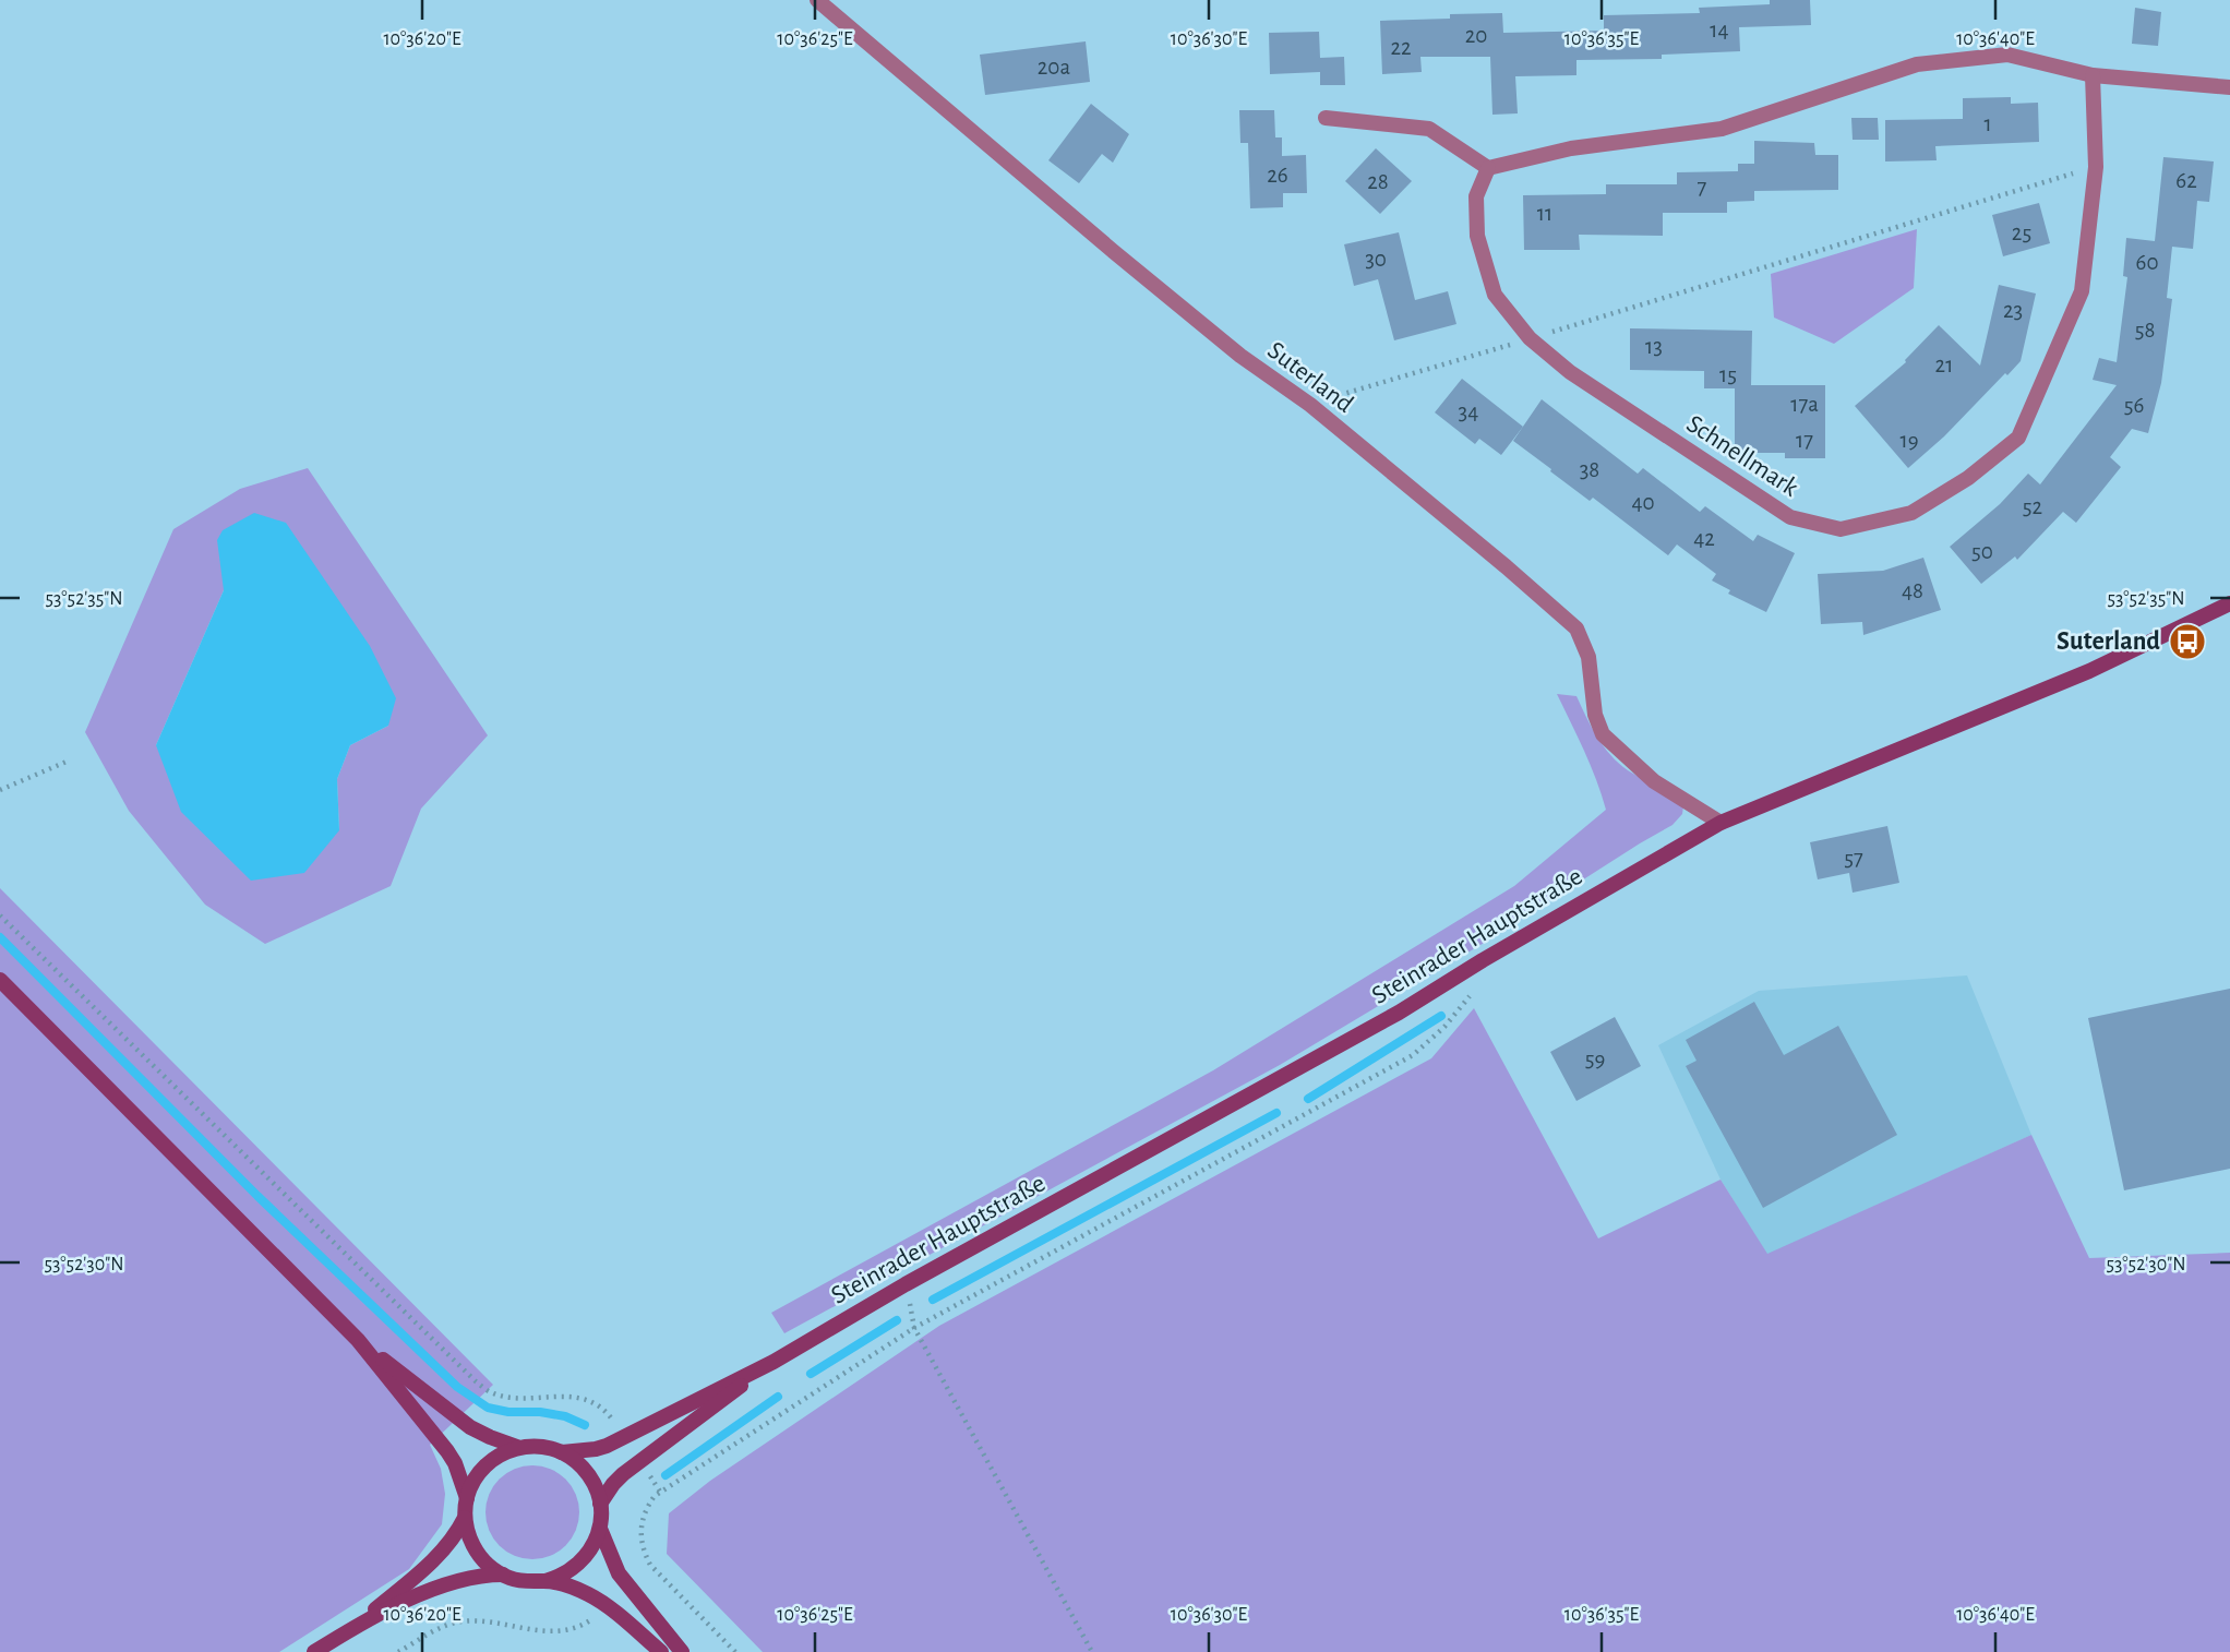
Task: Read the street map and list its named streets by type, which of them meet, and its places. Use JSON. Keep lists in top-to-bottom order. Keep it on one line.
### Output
{"streets":{"main road":["Steinrader Hauptstraße"],"street":["Suterland","Schnellmark"]},"crossings":[["Suterland","Steinrader Hauptstraße"]],"places":{"bus stop":["Suterland"]},"house_numbers":["14","20","22","20a","1","26","62","28","7","11","25","30","60","23","58","13","21","15","17a","56","34","17","19","38","40","52","42","50","48","57","59"],"coordinates":["10°36'20\"E","10°36'25\"E","10°36'30\"E","10°36'35\"E","10°36'40\"E","53°52'35\"N","53°52'30\"N"]}
